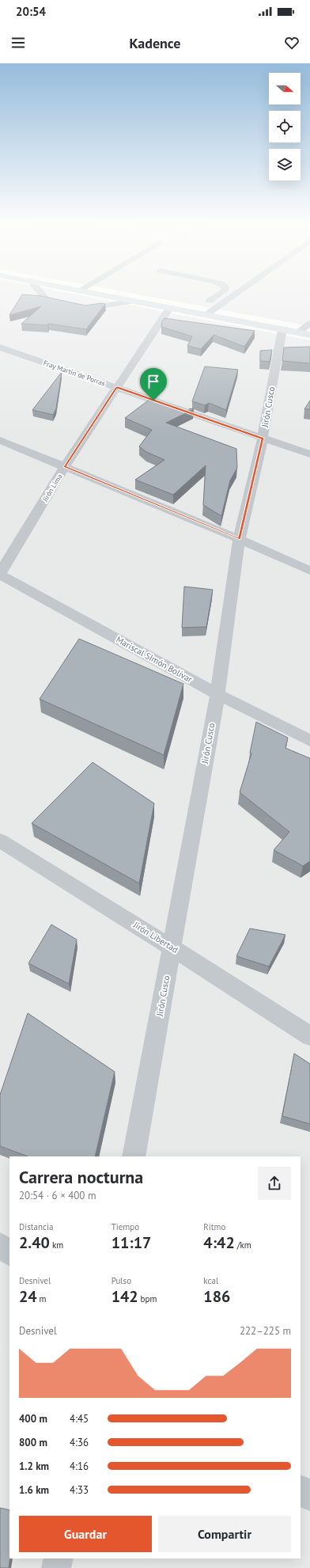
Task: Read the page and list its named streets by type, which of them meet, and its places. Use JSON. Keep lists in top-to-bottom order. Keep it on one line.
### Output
{"streets":{"street":["Fray Martin de Porras","Jirón Cusco","Jirón Lima","Mariscal SImón Bolívar","Jirón Libertad"]},"crossings":[["Fray Martin de Porras","Jirón Cusco"],["Fray Martin de Porras","Jirón Lima"],["Jirón Cusco","Mariscal SImón Bolívar"],["Jirón Cusco","Jirón Libertad"],["Jirón Lima","Mariscal SImón Bolívar"]],"north":"right","page":{"status":"20:54","header":"Kadence","heading":["Carrera nocturna","20:54 · 6 × 400 m"],"stats":[["Distancia","2.40 km"],["Tiempo","11:17"],["Ritmo","4:42 /km"],["Desnivel","24 m"],["Pulso","142 bpm"],["kcal","186"]],"chart":["Desnivel","222–225 m"],"list":[{"name":"400 m","note":"4:45"},{"name":"800 m","note":"4:36"},{"name":"1.2 km","note":"4:16"},{"name":"1.6 km","note":"4:33"}],"buttons":["Guardar","Compartir"]}}
